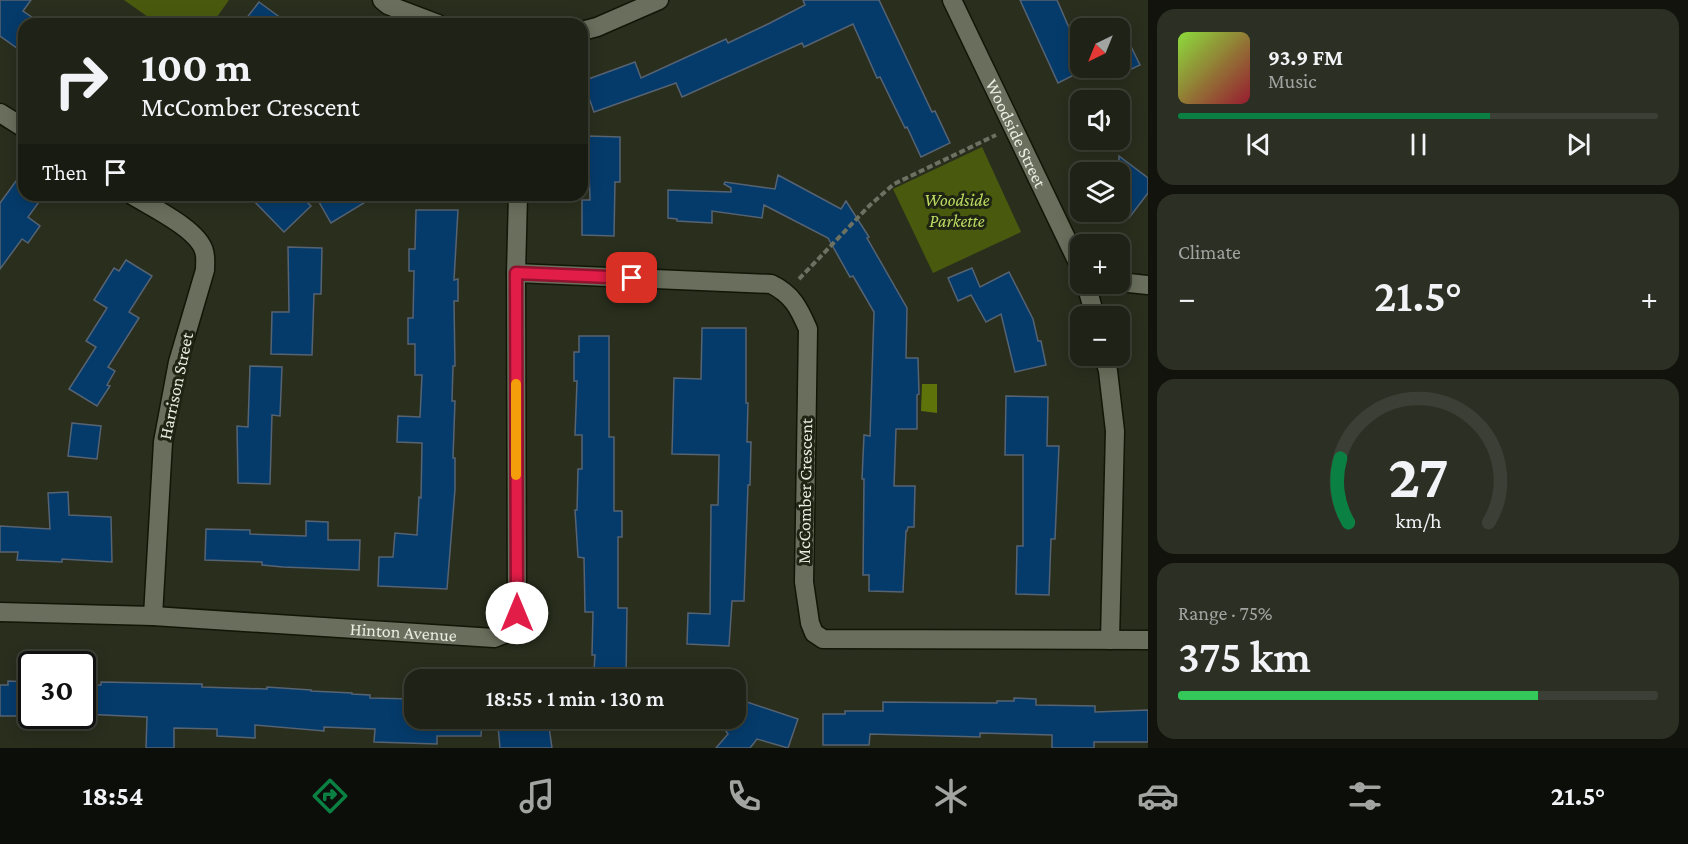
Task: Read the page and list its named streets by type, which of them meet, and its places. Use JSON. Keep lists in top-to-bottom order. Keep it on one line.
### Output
{"streets":{"street":["Woodside Street","Harrison Street","McComber Crescent","Hinton Avenue"]},"crossings":[["Harrison Street","Hinton Avenue"]],"parks":["Woodside Parkette"],"north":"bottom left","page":{"map_buttons":["+","−"],"turn":["100 m","McComber Crescent"],"song":["93.9 FM","Music"],"then":"Then","tile":["Climate",["Range · 75%","375 km"]],"heat":["−","21.5°","+"],"limit":"30","trip":"18:55 · 1 min · 130 m","tabs":["18:54","21.5°"],"gauge":["27","km/h"]}}
